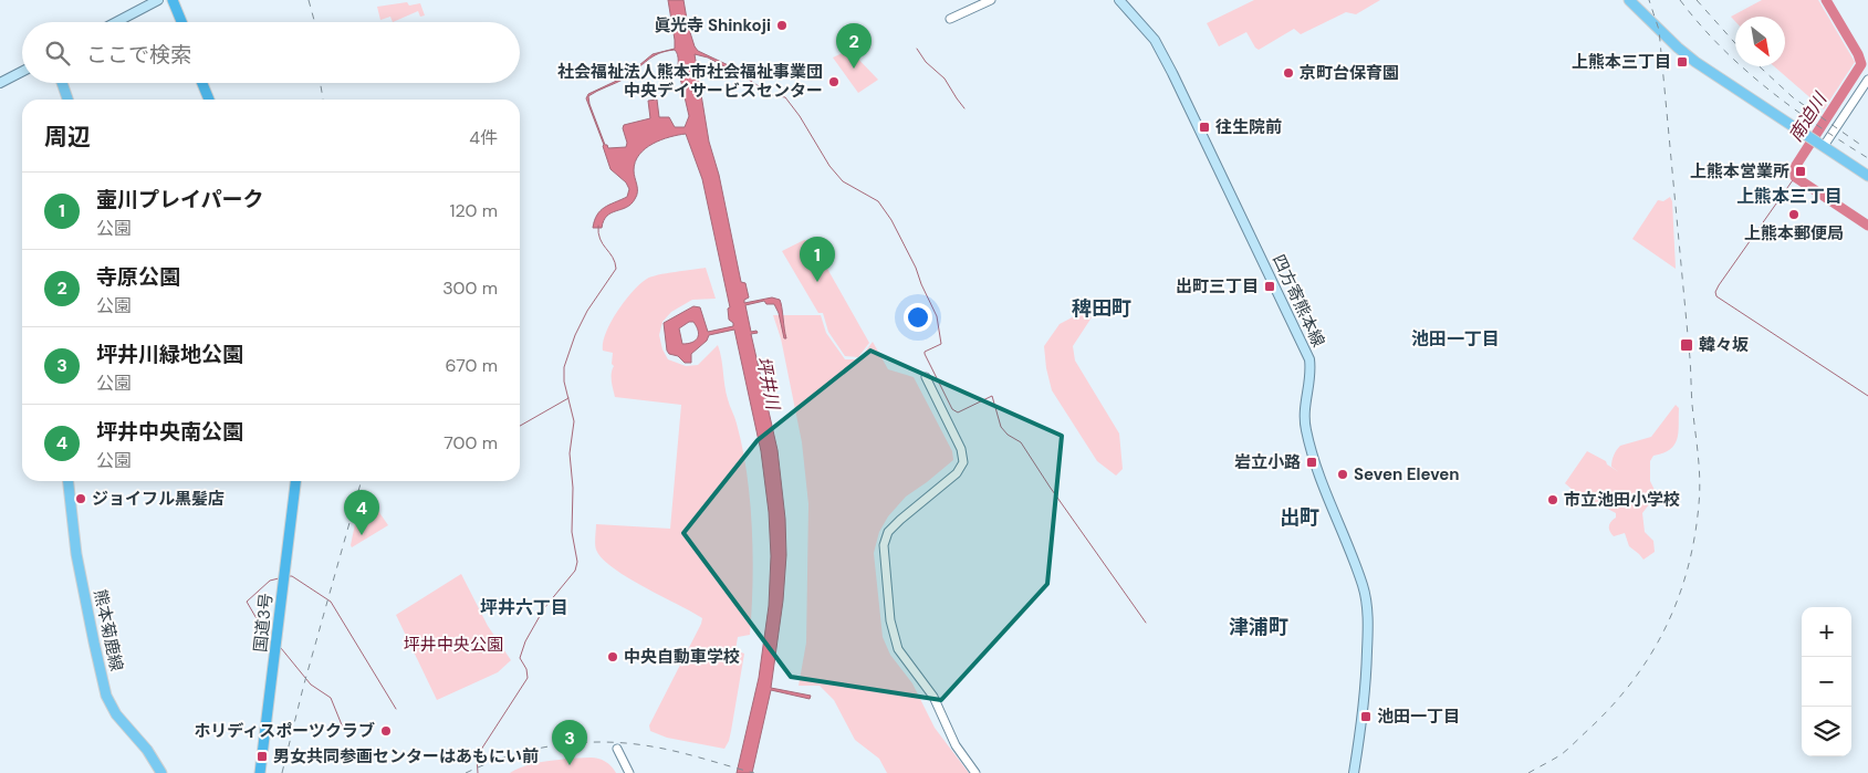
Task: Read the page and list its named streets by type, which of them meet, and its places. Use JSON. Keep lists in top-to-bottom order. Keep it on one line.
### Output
{"streets":{"highway":["国道3号"],"main road":["四方寄熊本線","熊本菊鹿線"]},"districts":["上熊本三丁目","稗田町","池田一丁目","出町","坪井六丁目","津浦町"],"water":["南迫川","坪井川"],"parks":["坪井中央公園"],"places":{"other":["眞光寺 Shinkoji","京町台保育園","社会福祉法人熊本市社会福祉事業団 中央デイサービスセンター","上熊本郵便局","Seven Eleven","ジョイフル黒髪店","市立池田小学校","中央自動車学校","ホリディスポーツクラブ"],"transit":["上熊本三丁目","往生院前","上熊本営業所","出町三丁目","韓々坂","岩立小路","池田一丁目","男女共同参画センターはあもにい前"]},"north":"bottom right","page":{"search":"ここで検索","pins":["2","1","4","3"],"heading":["周辺","4件"],"list":[{"mark":"1","name":"壷川プレイパーク","note":"公園","value":"120 m"},{"mark":"2","name":"寺原公園","note":"公園","value":"300 m"},{"mark":"3","name":"坪井川緑地公園","note":"公園","value":"670 m"},{"mark":"4","name":"坪井中央南公園","note":"公園","value":"700 m"}],"map_buttons":["+","−"]}}
